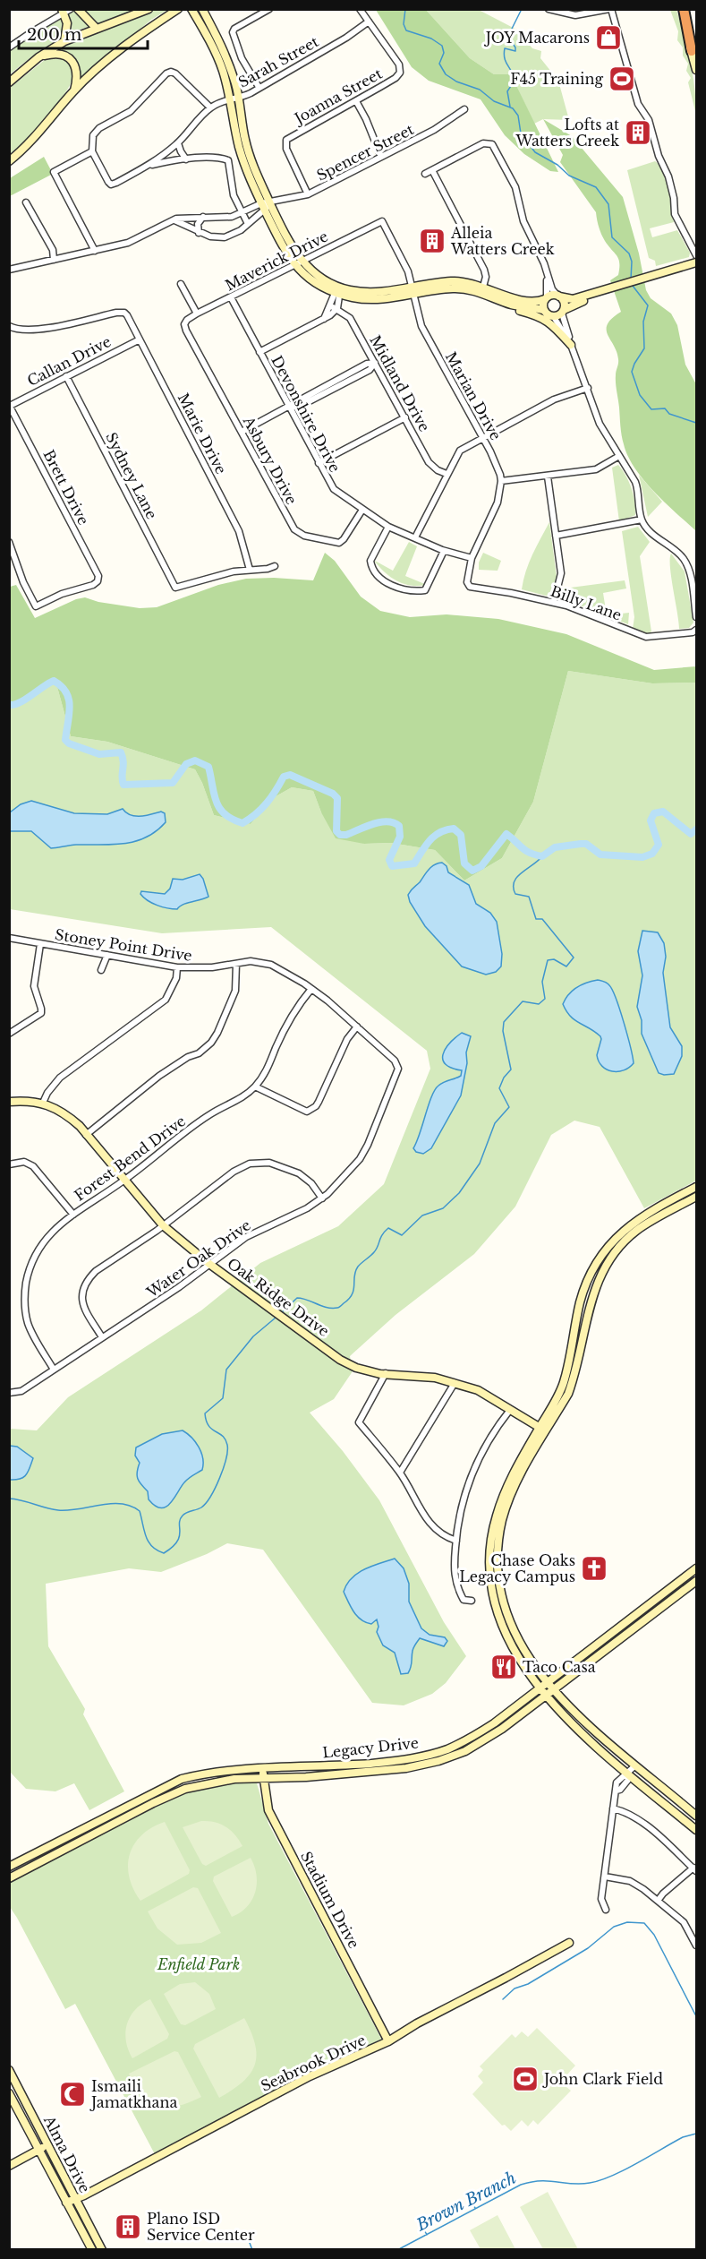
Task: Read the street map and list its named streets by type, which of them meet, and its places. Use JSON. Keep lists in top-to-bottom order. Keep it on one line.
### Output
{"streets":{"street":["Sarah Street","Joanna Street","Spencer Street","Maverick Drive","Callan Drive","Midland Drive","Marian Drive","Devonshire Drive","Marie Drive","Asbury Drive","Sydney Lane","Brett Drive","Billy Lane","Stoney Point Drive","Forest Bend Drive","Water Oak Drive","Oak Ridge Drive","Legacy Drive","Stadium Drive","Seabrook Drive","Alma Drive"]},"crossings":[["Sarah Street","Joanna Street"],["Joanna Street","Spencer Street"],["Maverick Drive","Marian Drive"],["Maverick Drive","Devonshire Drive"],["Maverick Drive","Asbury Drive"],["Callan Drive","Marie Drive"],["Callan Drive","Sydney Lane"],["Callan Drive","Brett Drive"],["Devonshire Drive","Asbury Drive"],["Devonshire Drive","Billy Lane"],["Marie Drive","Sydney Lane"],["Stoney Point Drive","Forest Bend Drive"],["Stoney Point Drive","Water Oak Drive"],["Forest Bend Drive","Water Oak Drive"],["Forest Bend Drive","Oak Ridge Drive"],["Water Oak Drive","Oak Ridge Drive"],["Legacy Drive","Stadium Drive"],["Stadium Drive","Seabrook Drive"],["Seabrook Drive","Alma Drive"]],"water":["Brown Branch"],"parks":["Enfield Park"],"places":{"shop":["JOY Macarons"],"sports":["F45 Training","John Clark Field"],"building":["Lofts at Watters Creek","Alleia Watters Creek","Plano ISD Service Center"],"church":["Chase Oaks Legacy Campus"],"restaurant":["Taco Casa"],"mosque":["Ismaili Jamatkhana"]},"scale_bar":"200 m"}
